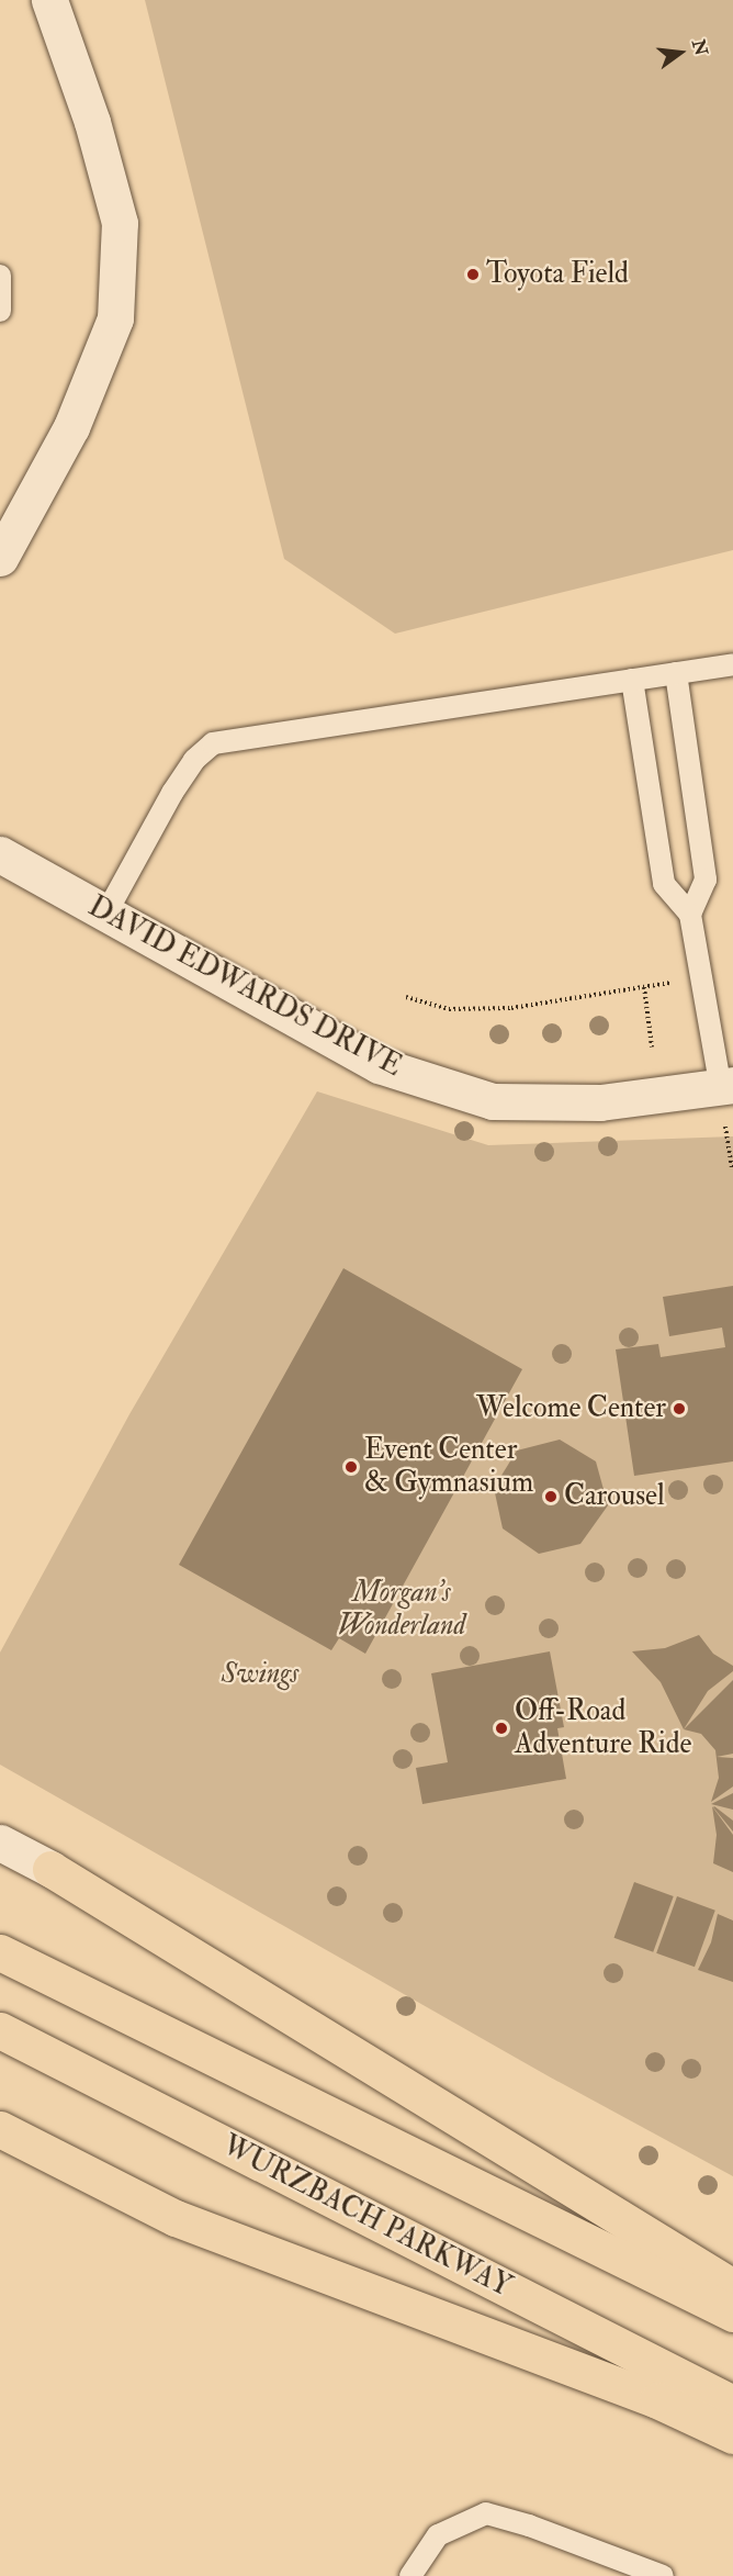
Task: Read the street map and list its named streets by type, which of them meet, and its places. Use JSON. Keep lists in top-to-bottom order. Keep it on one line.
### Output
{"streets":{"highway":["WURZBACH PARKWAY"],"street":["DAVID EDWARDS DRIVE"]},"parks":["Morgan's Wonderland","Swings"],"places":["Toyota Field","Welcome Center","Event Center & Gymnasium","Carousel","Off-Road Adventure Ride"],"north":"right"}
